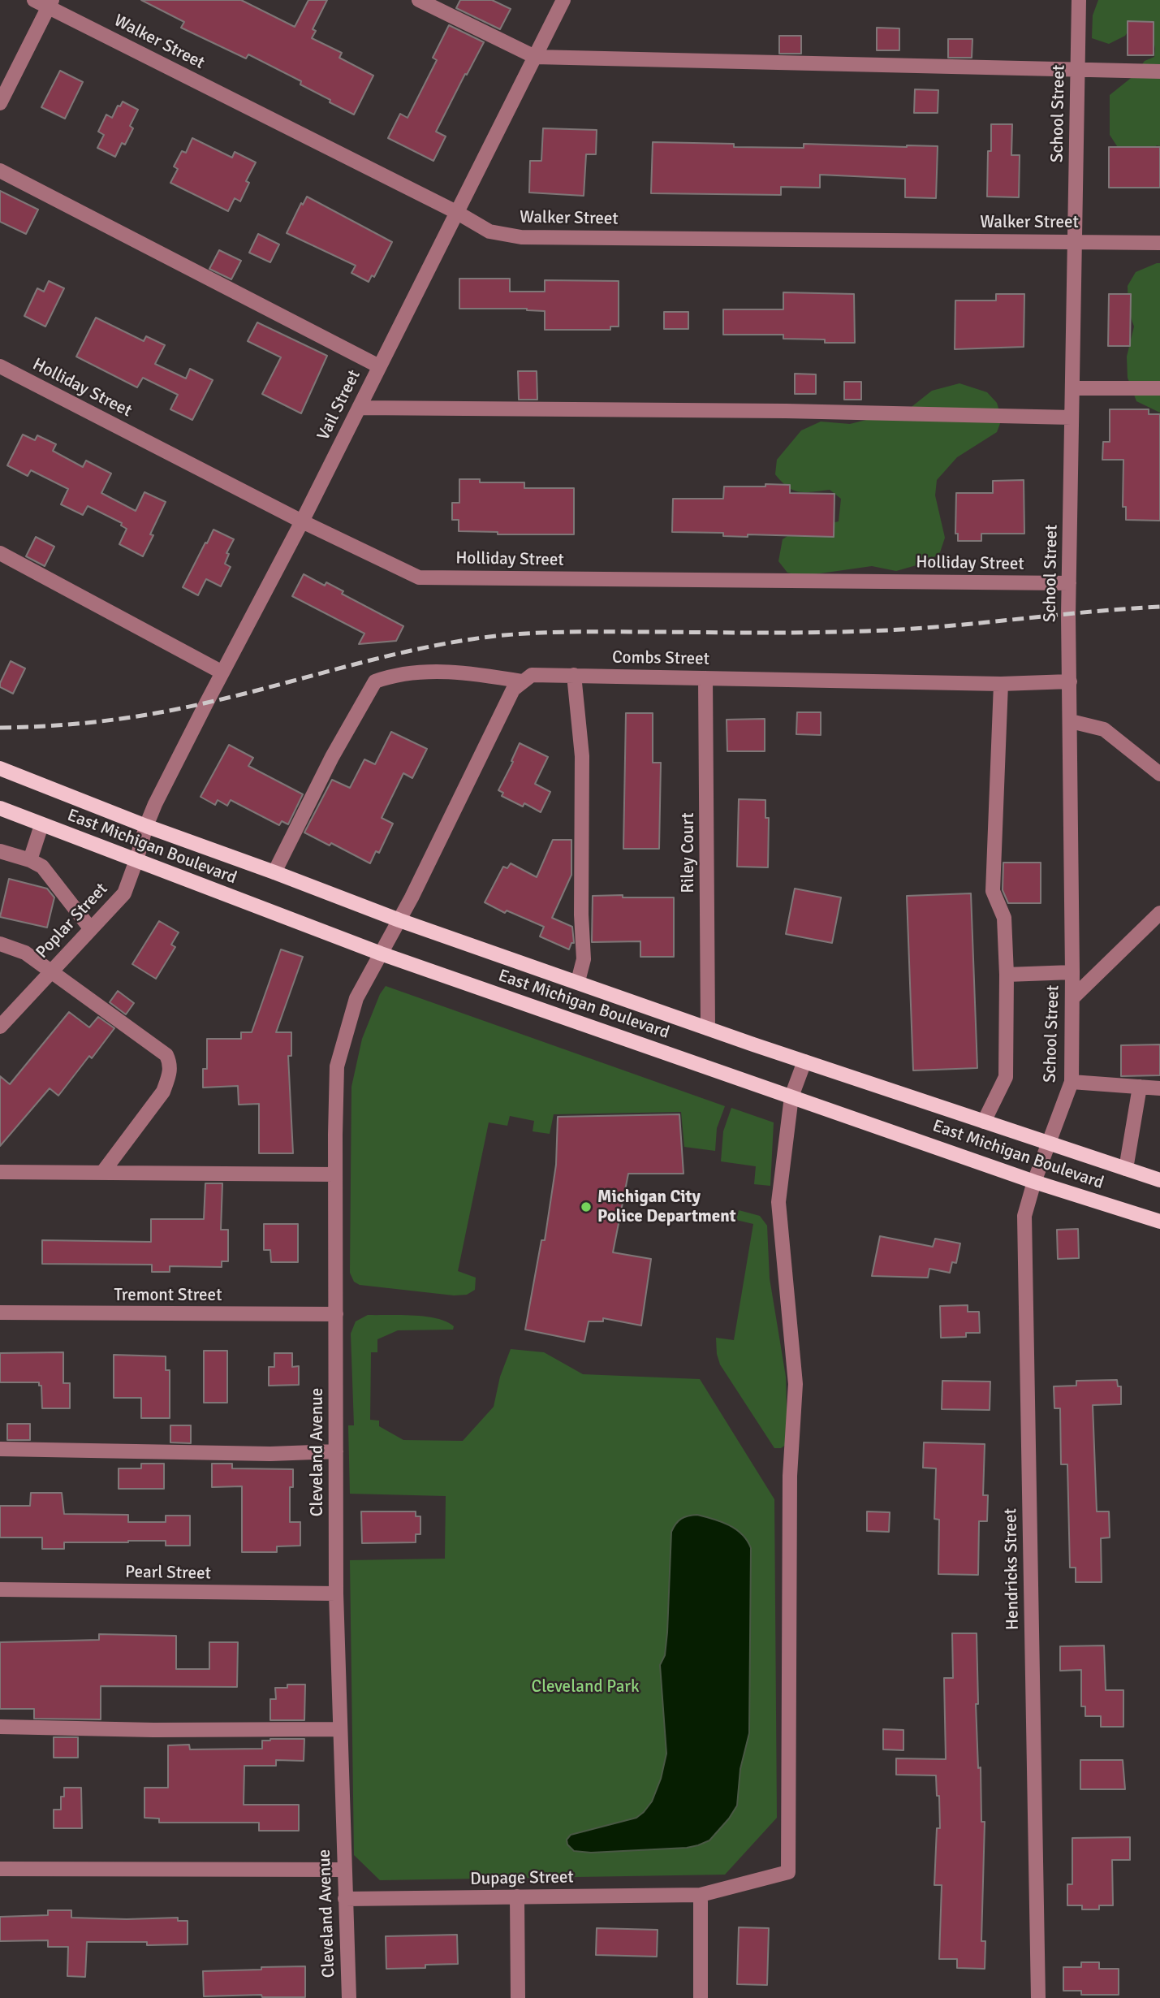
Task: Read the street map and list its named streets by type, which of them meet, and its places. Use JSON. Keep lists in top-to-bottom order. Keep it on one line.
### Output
{"streets":{"main road":["East Michigan Boulevard"],"street":["Walker Street","School Street","Holliday Street","Vail Street","Combs Street","Riley Court","Poplar Street","Tremont Street","Cleveland Avenue","Hendricks Street","Pearl Street","Dupage Street"]},"crossings":[["Walker Street","School Street"],["Walker Street","Vail Street"],["School Street","Holliday Street"],["School Street","Combs Street"],["School Street","East Michigan Boulevard"],["School Street","Hendricks Street"],["Holliday Street","Vail Street"],["Vail Street","East Michigan Boulevard"],["Vail Street","Poplar Street"],["Combs Street","Riley Court"],["East Michigan Boulevard","Riley Court"],["East Michigan Boulevard","Poplar Street"],["East Michigan Boulevard","Cleveland Avenue"],["East Michigan Boulevard","Hendricks Street"],["East Michigan Boulevard","Dupage Street"],["Tremont Street","Cleveland Avenue"],["Cleveland Avenue","Pearl Street"],["Cleveland Avenue","Dupage Street"]],"parks":["Cleveland Park"],"places":["Michigan City Police Department"]}
